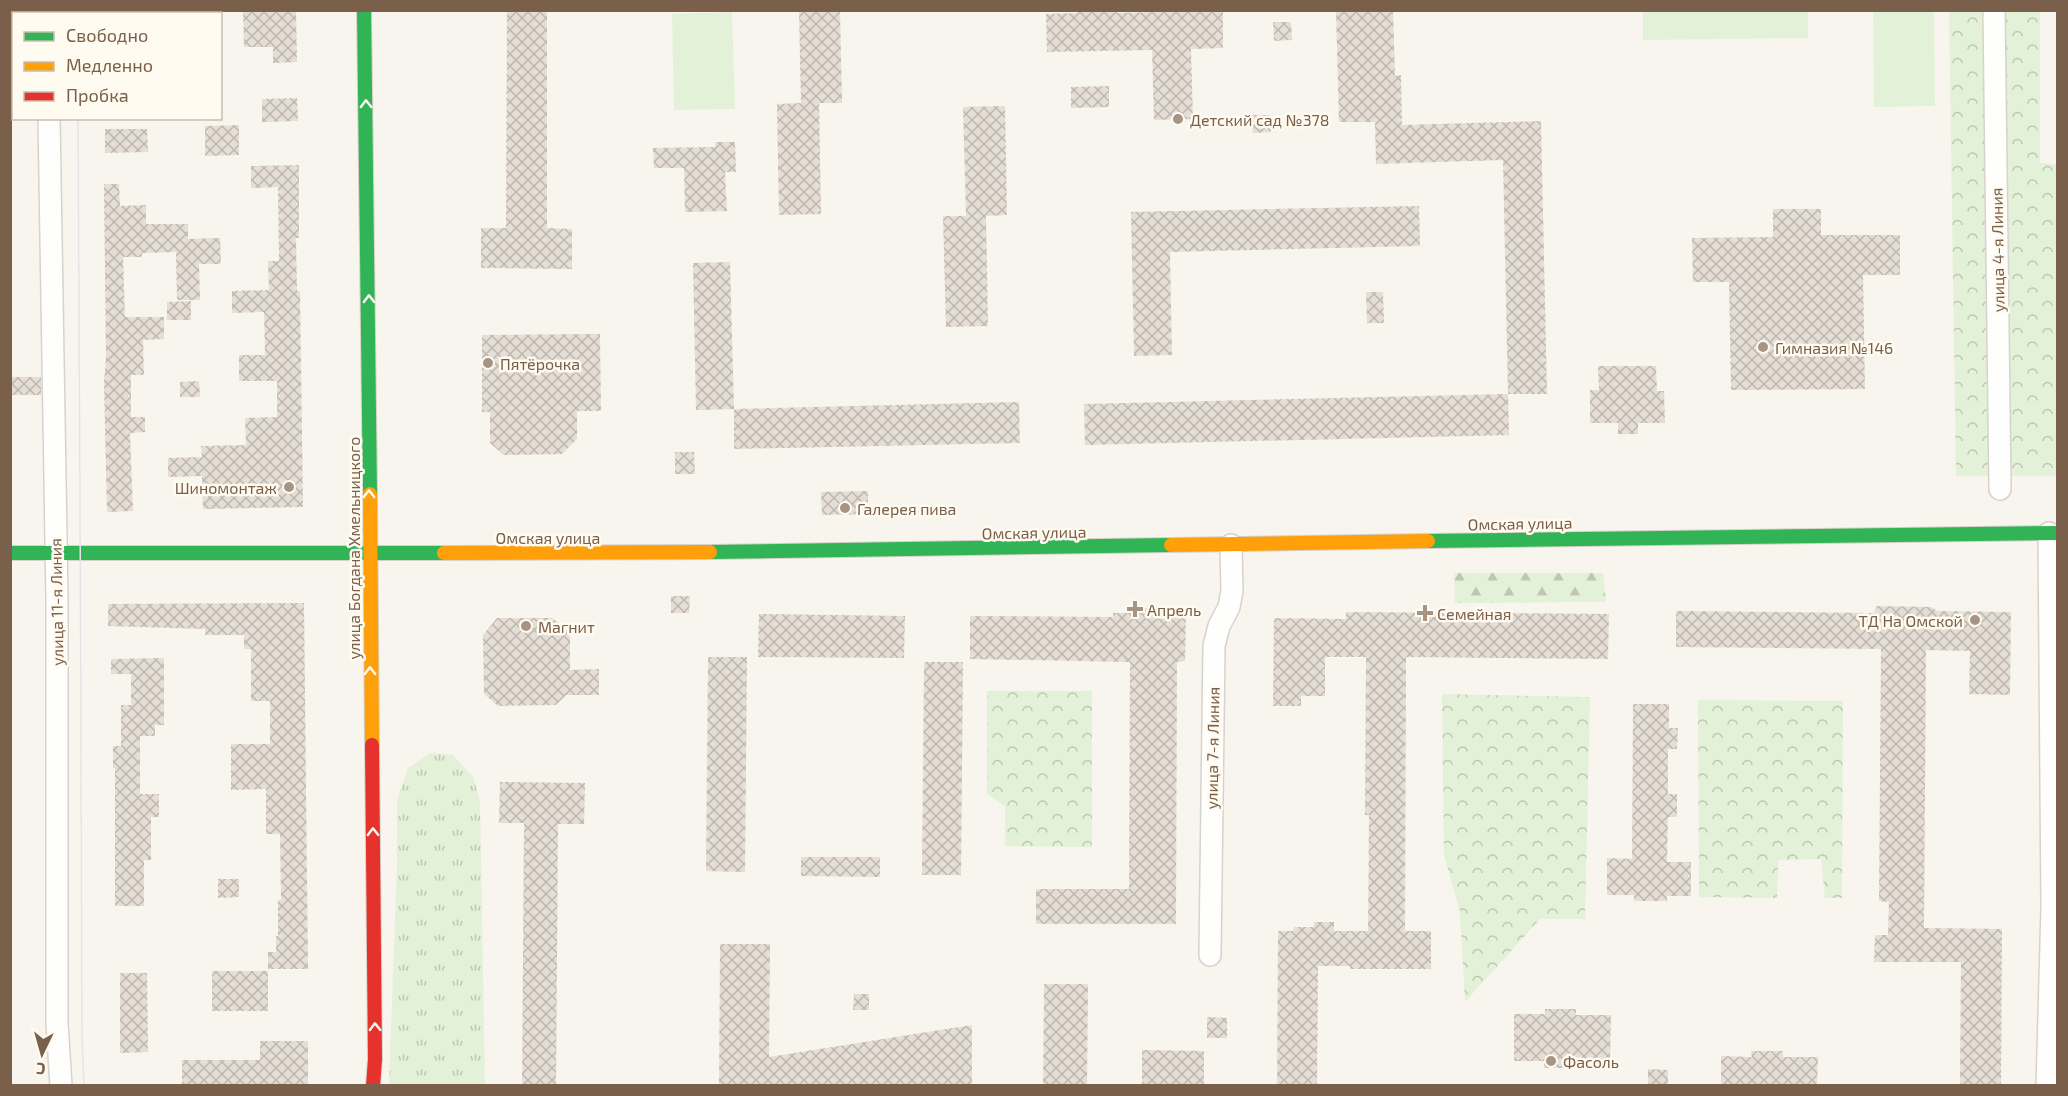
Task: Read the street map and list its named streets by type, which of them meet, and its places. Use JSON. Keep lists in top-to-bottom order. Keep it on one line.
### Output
{"streets":{"main road":["Омская улица","улица Богдана Хмельницкого"],"street":["улица 4-я Линия","улица 11-я Линия","улица 7-я Линия"]},"crossings":[["Омская улица","улица Богдана Хмельницкого"],["Омская улица","улица 11-я Линия"],["Омская улица","улица 7-я Линия"]],"one_way":["улица Богдана Хмельницкого"],"places":{"other":["Детский сад №378","Гимназия №146","Пятёрочка","Шиномонтаж","Галерея пива","ТД На Омской","Магнит","Фасоль"],"health":["Апрель","Семейная"]},"legend":["Свободно","Медленно","Пробка"],"north":"bottom"}
